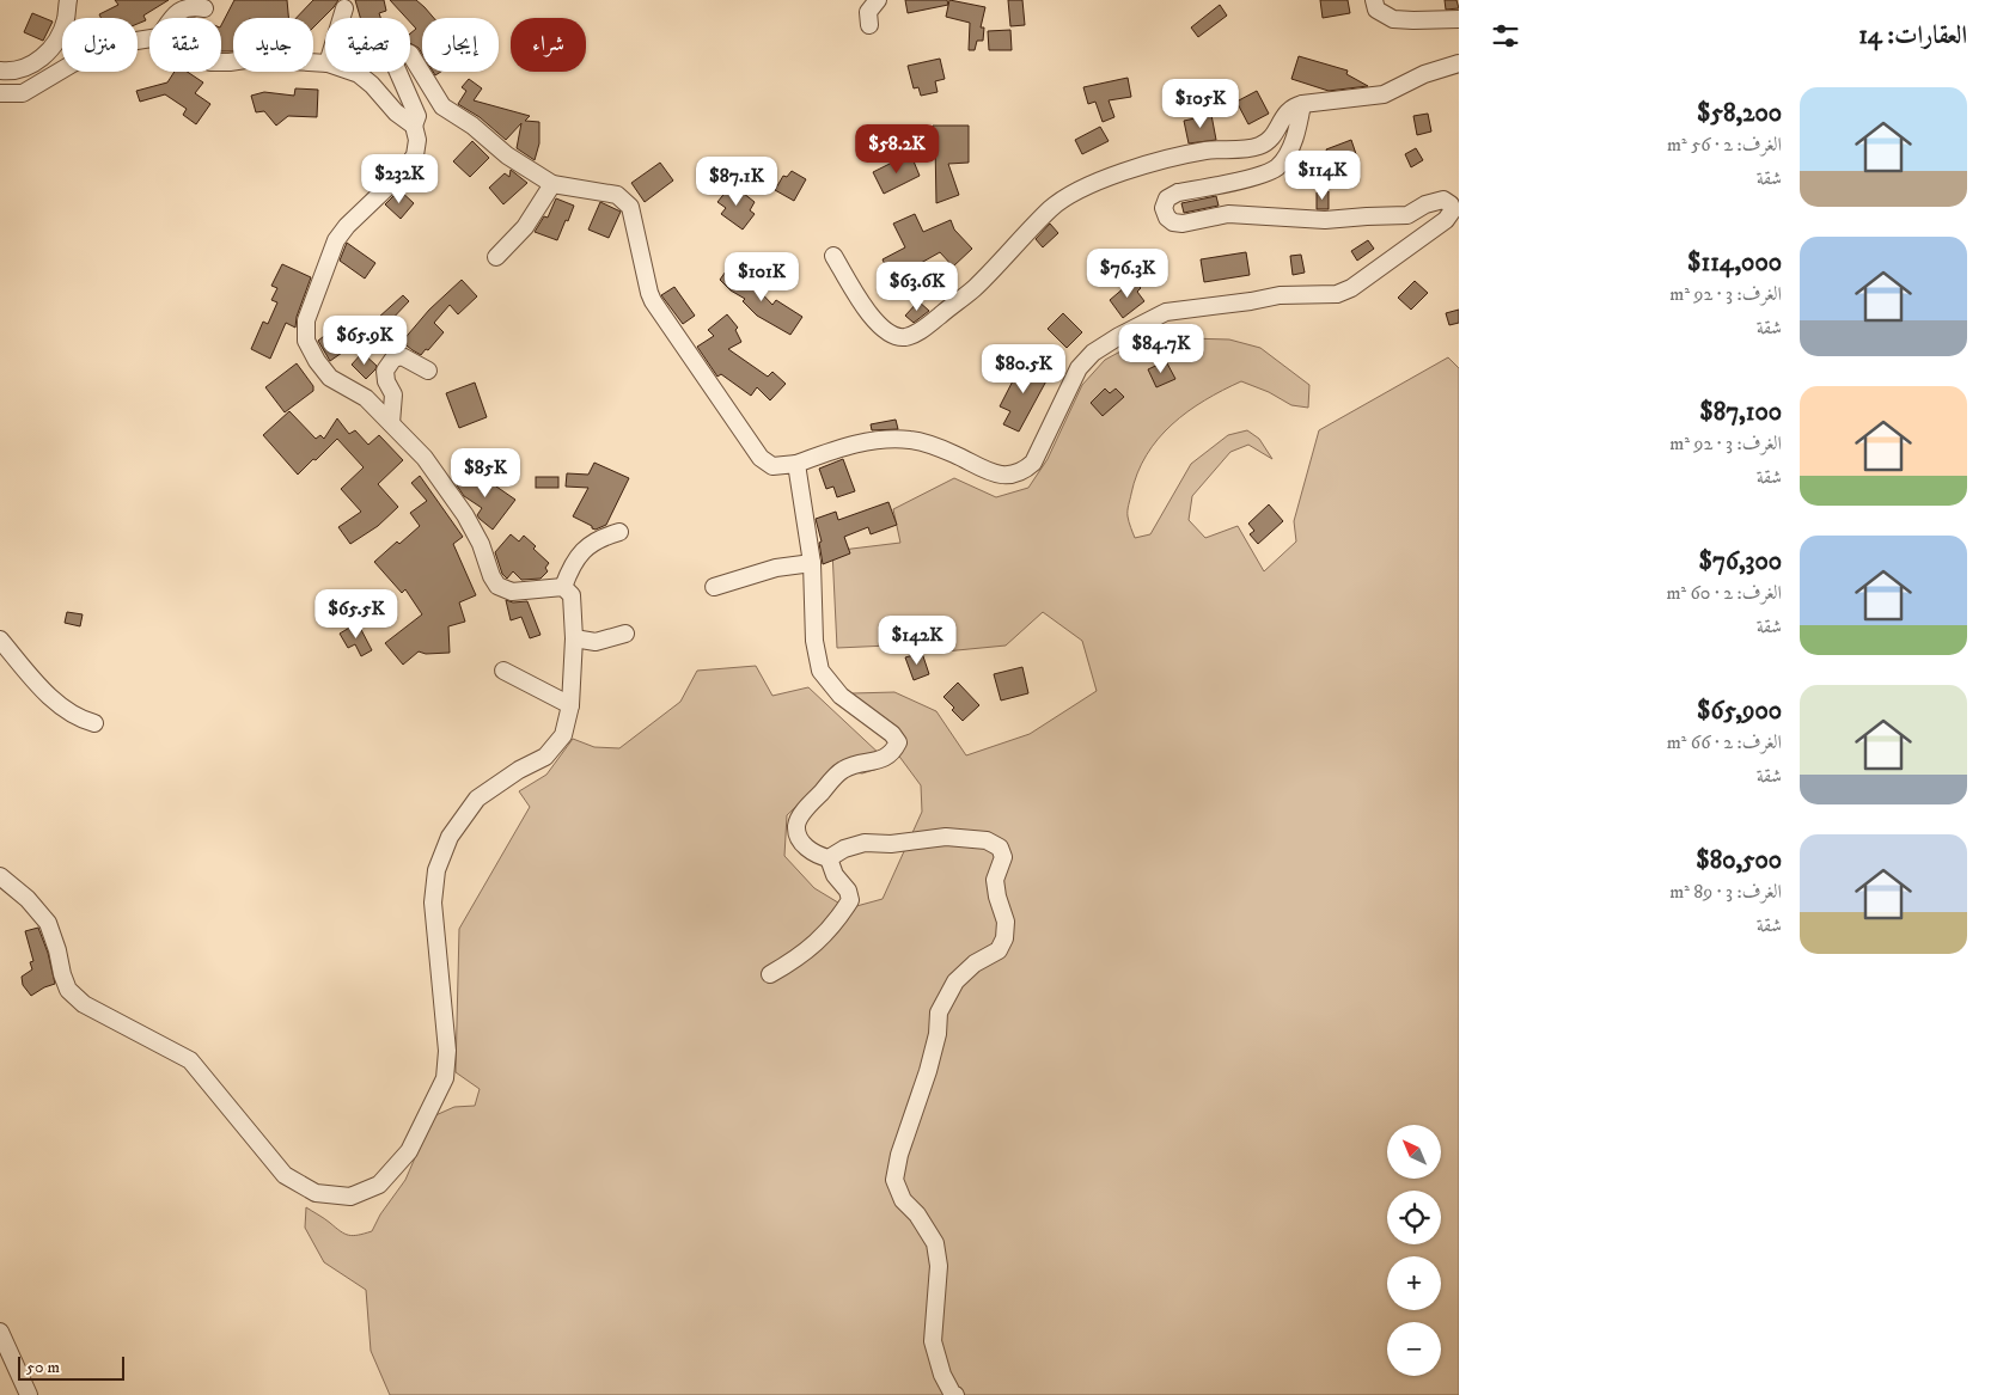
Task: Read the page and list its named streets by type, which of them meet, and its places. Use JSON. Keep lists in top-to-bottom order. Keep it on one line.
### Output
{"scale_bar":"50 m","north":"top left","page":{"heading":"العقارات: 14","chip":["شراء","إيجار","تصفية","جديد","شقة","منزل"],"list":[{"name":"$58,200","note":"الغرف: 2 · 56 m² · شقة"},{"name":"$114,000","note":"الغرف: 3 · 92 m² · شقة"},{"name":"$87,100","note":"الغرف: 3 · 92 m² · شقة"},{"name":"$76,300","note":"الغرف: 2 · 60 m² · شقة"},{"name":"$65,900","note":"الغرف: 2 · 66 m² · شقة"},{"name":"$80,500","note":"الغرف: 3 · 89 m² · شقة"}],"price":["$105K","$58.2K","$114K","$232K","$87.1K","$76.3K","$101K","$63.6K","$65.9K","$84.7K","$80.5K","$85K","$65.5K","$142K"],"map_buttons":["+","−"],"scale":"50 m"}}
